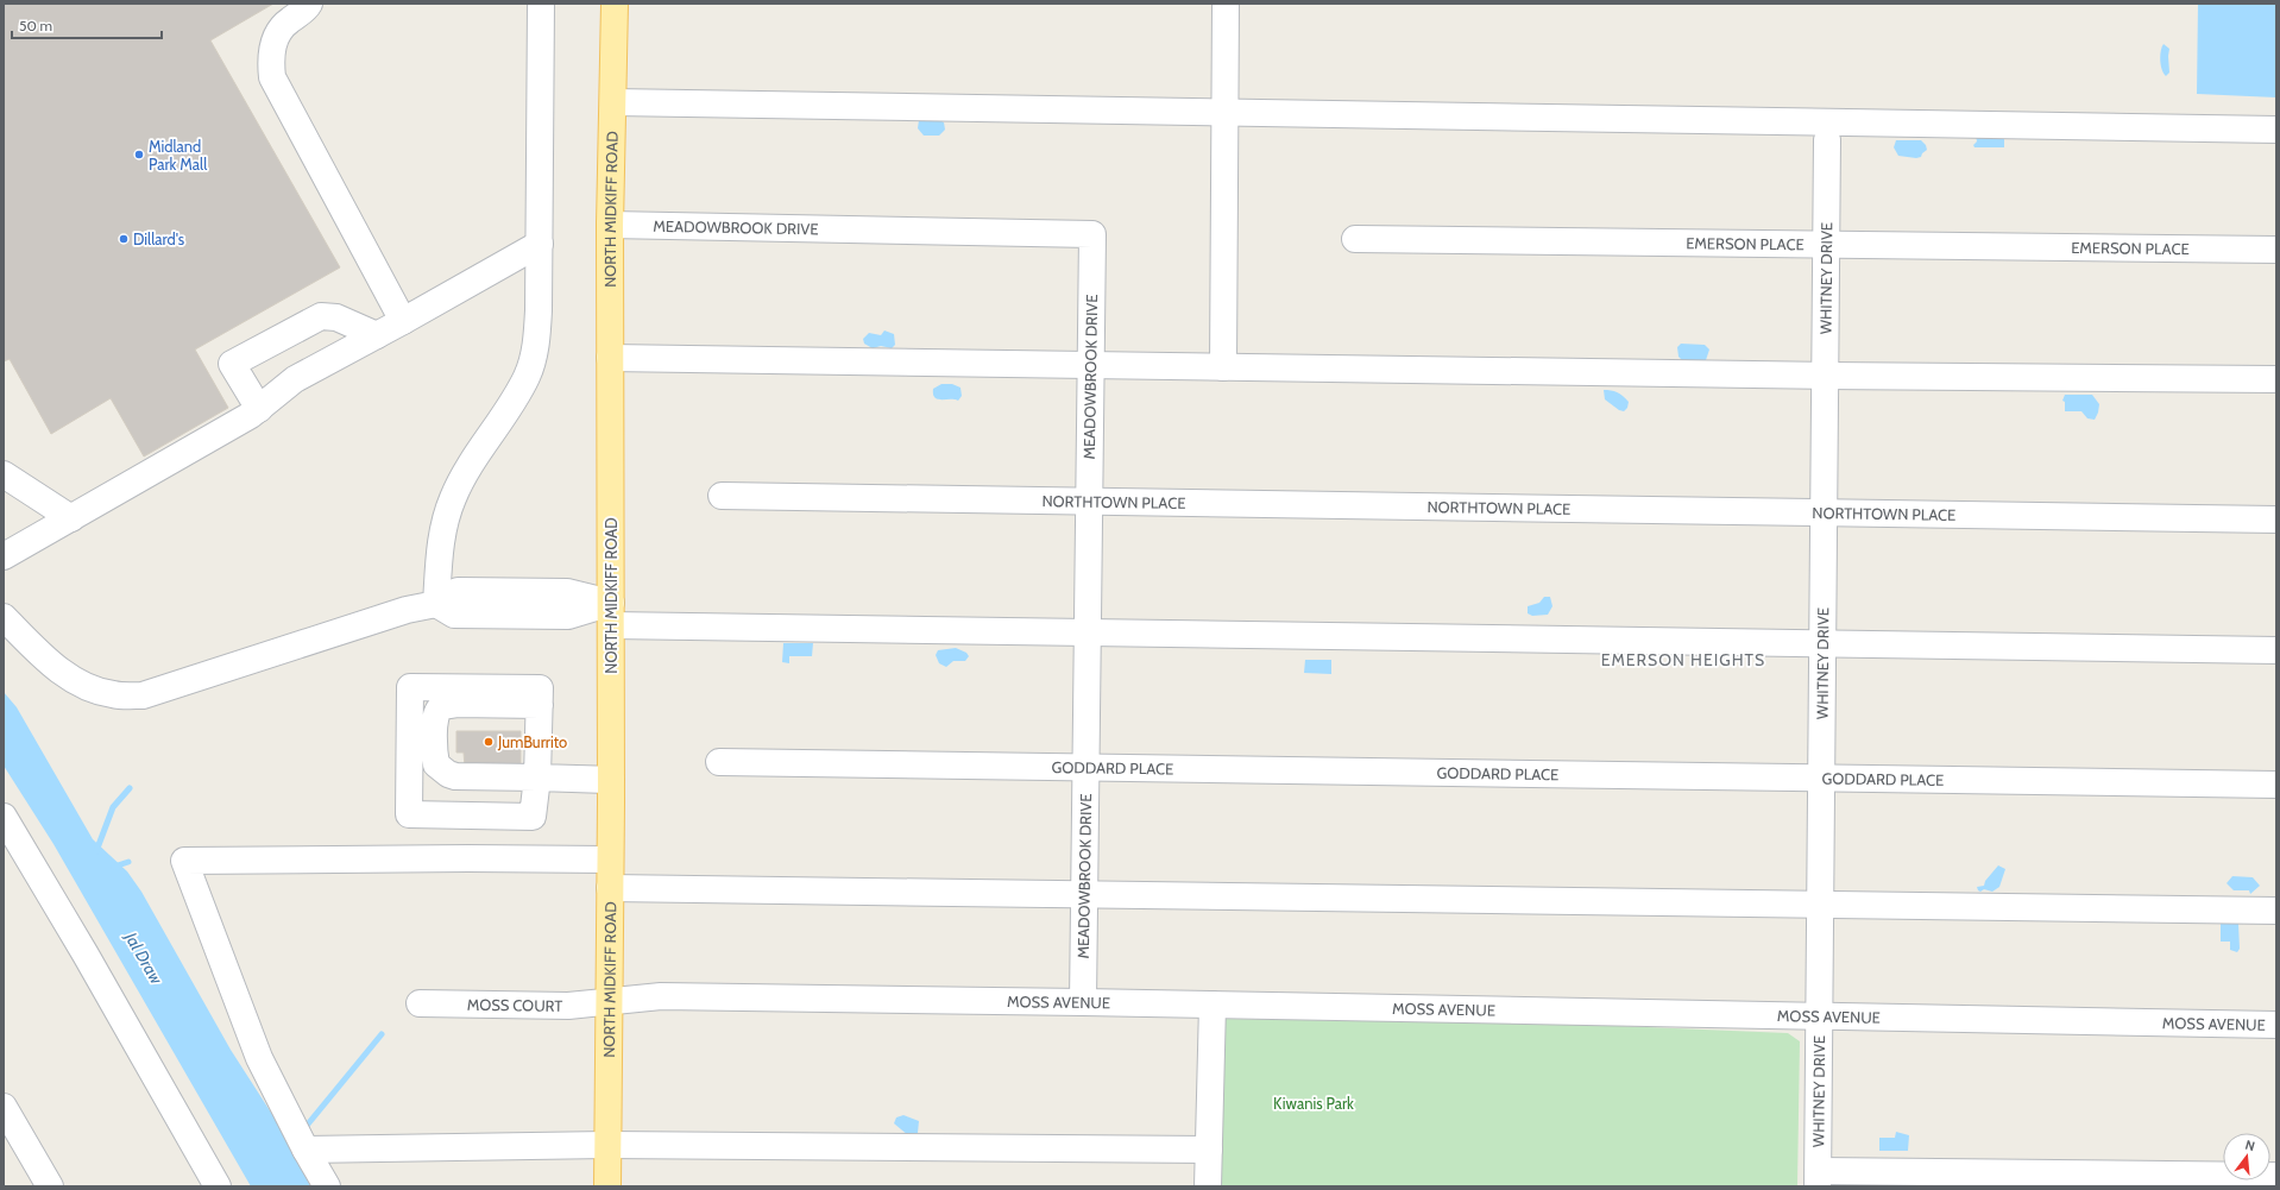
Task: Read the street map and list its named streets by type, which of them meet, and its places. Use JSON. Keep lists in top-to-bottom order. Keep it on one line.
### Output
{"streets":{"main road":["NORTH MIDKIFF ROAD"],"street":["MEADOWBROOK DRIVE","EMERSON PLACE","WHITNEY DRIVE","NORTHTOWN PLACE","GODDARD PLACE","MOSS AVENUE","MOSS COURT"]},"crossings":[["NORTH MIDKIFF ROAD","MEADOWBROOK DRIVE"],["NORTH MIDKIFF ROAD","MOSS AVENUE"],["NORTH MIDKIFF ROAD","MOSS COURT"],["MEADOWBROOK DRIVE","NORTHTOWN PLACE"],["MEADOWBROOK DRIVE","GODDARD PLACE"],["MEADOWBROOK DRIVE","MOSS AVENUE"],["EMERSON PLACE","WHITNEY DRIVE"],["WHITNEY DRIVE","NORTHTOWN PLACE"],["WHITNEY DRIVE","GODDARD PLACE"],["WHITNEY DRIVE","MOSS AVENUE"],["MOSS AVENUE","MOSS COURT"]],"districts":["EMERSON HEIGHTS"],"water":["Jal Draw"],"parks":["Kiwanis Park"],"places":["Midland Park Mall","Dillard's","JumBurrito"],"scale_bar":"50 m","north":"top"}
